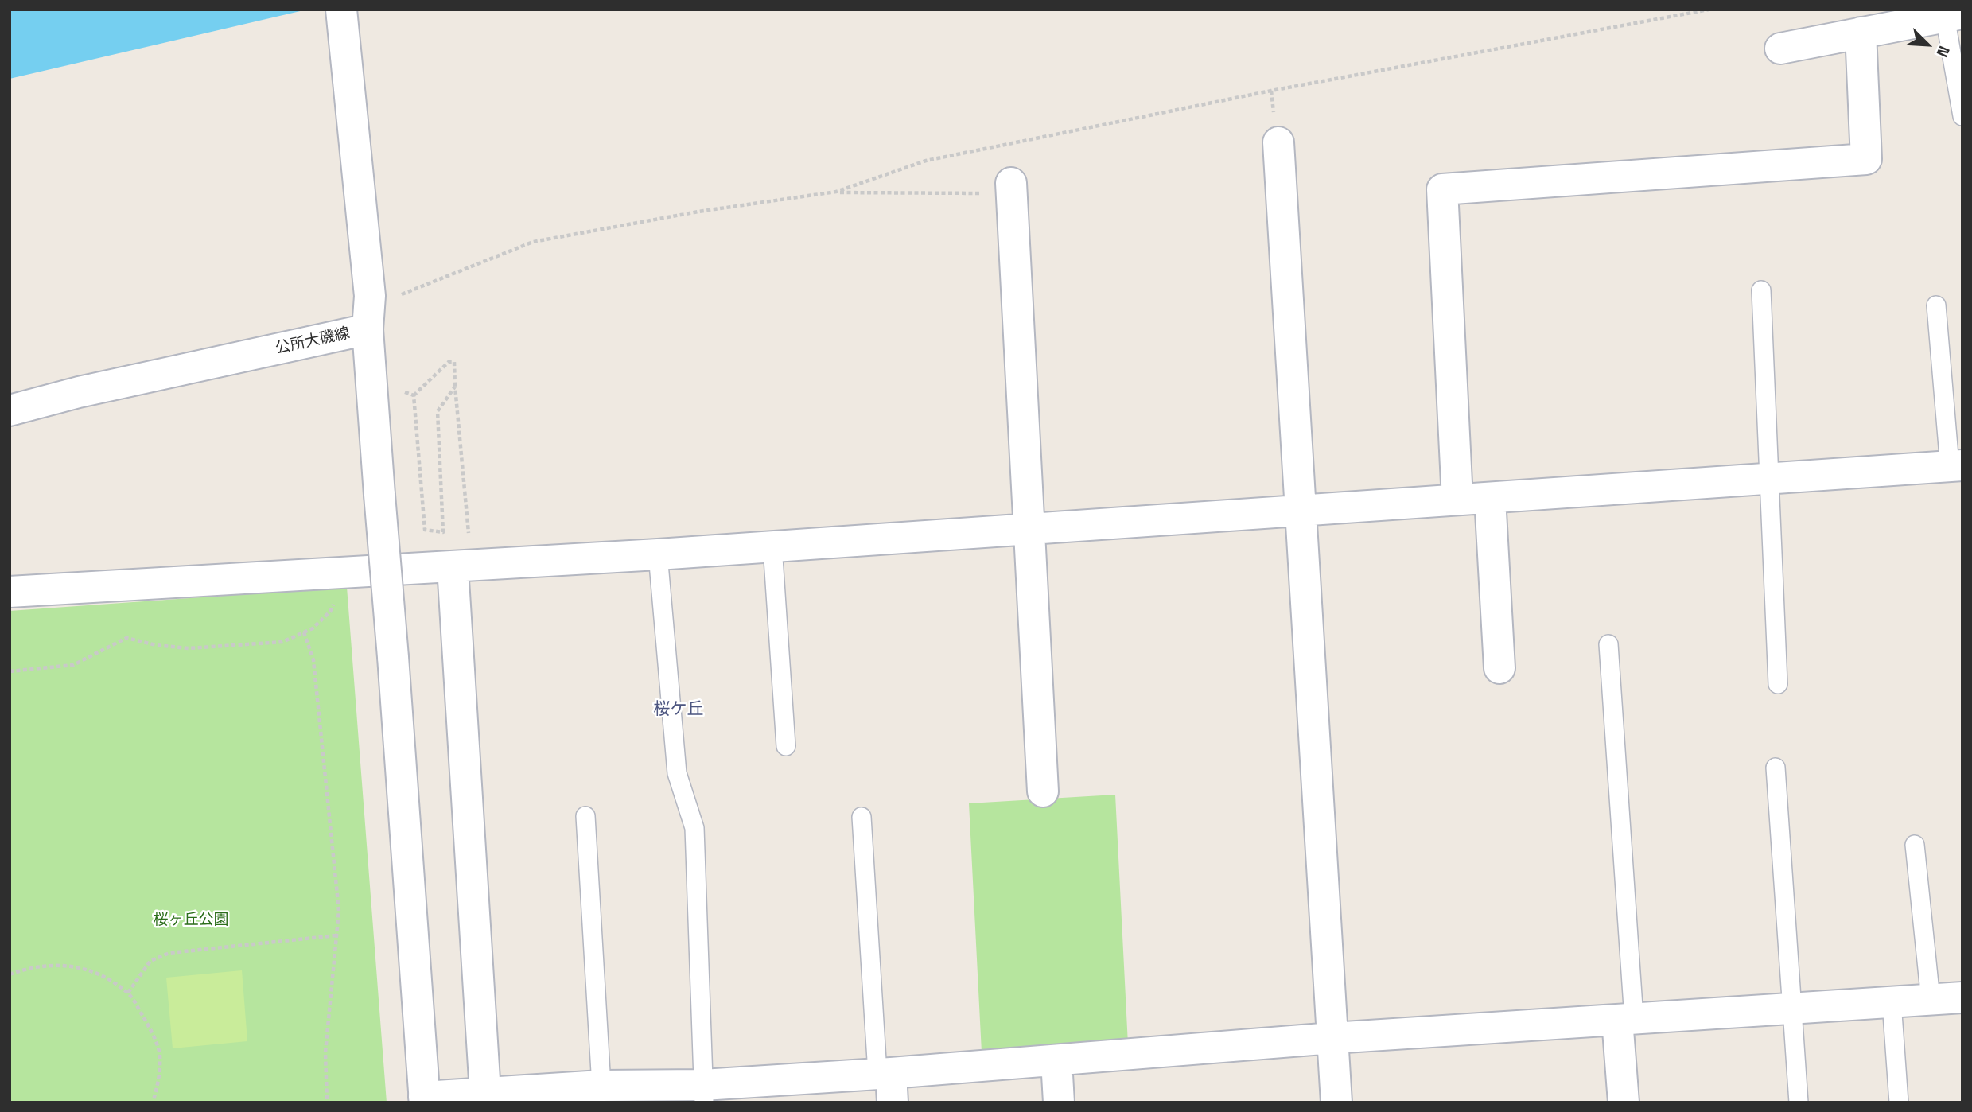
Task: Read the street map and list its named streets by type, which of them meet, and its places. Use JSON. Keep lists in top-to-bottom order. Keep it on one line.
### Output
{"streets":{"street":["公所大磯線"]},"districts":["桜ケ丘"],"parks":["桜ヶ丘公園"],"north":"bottom right"}
